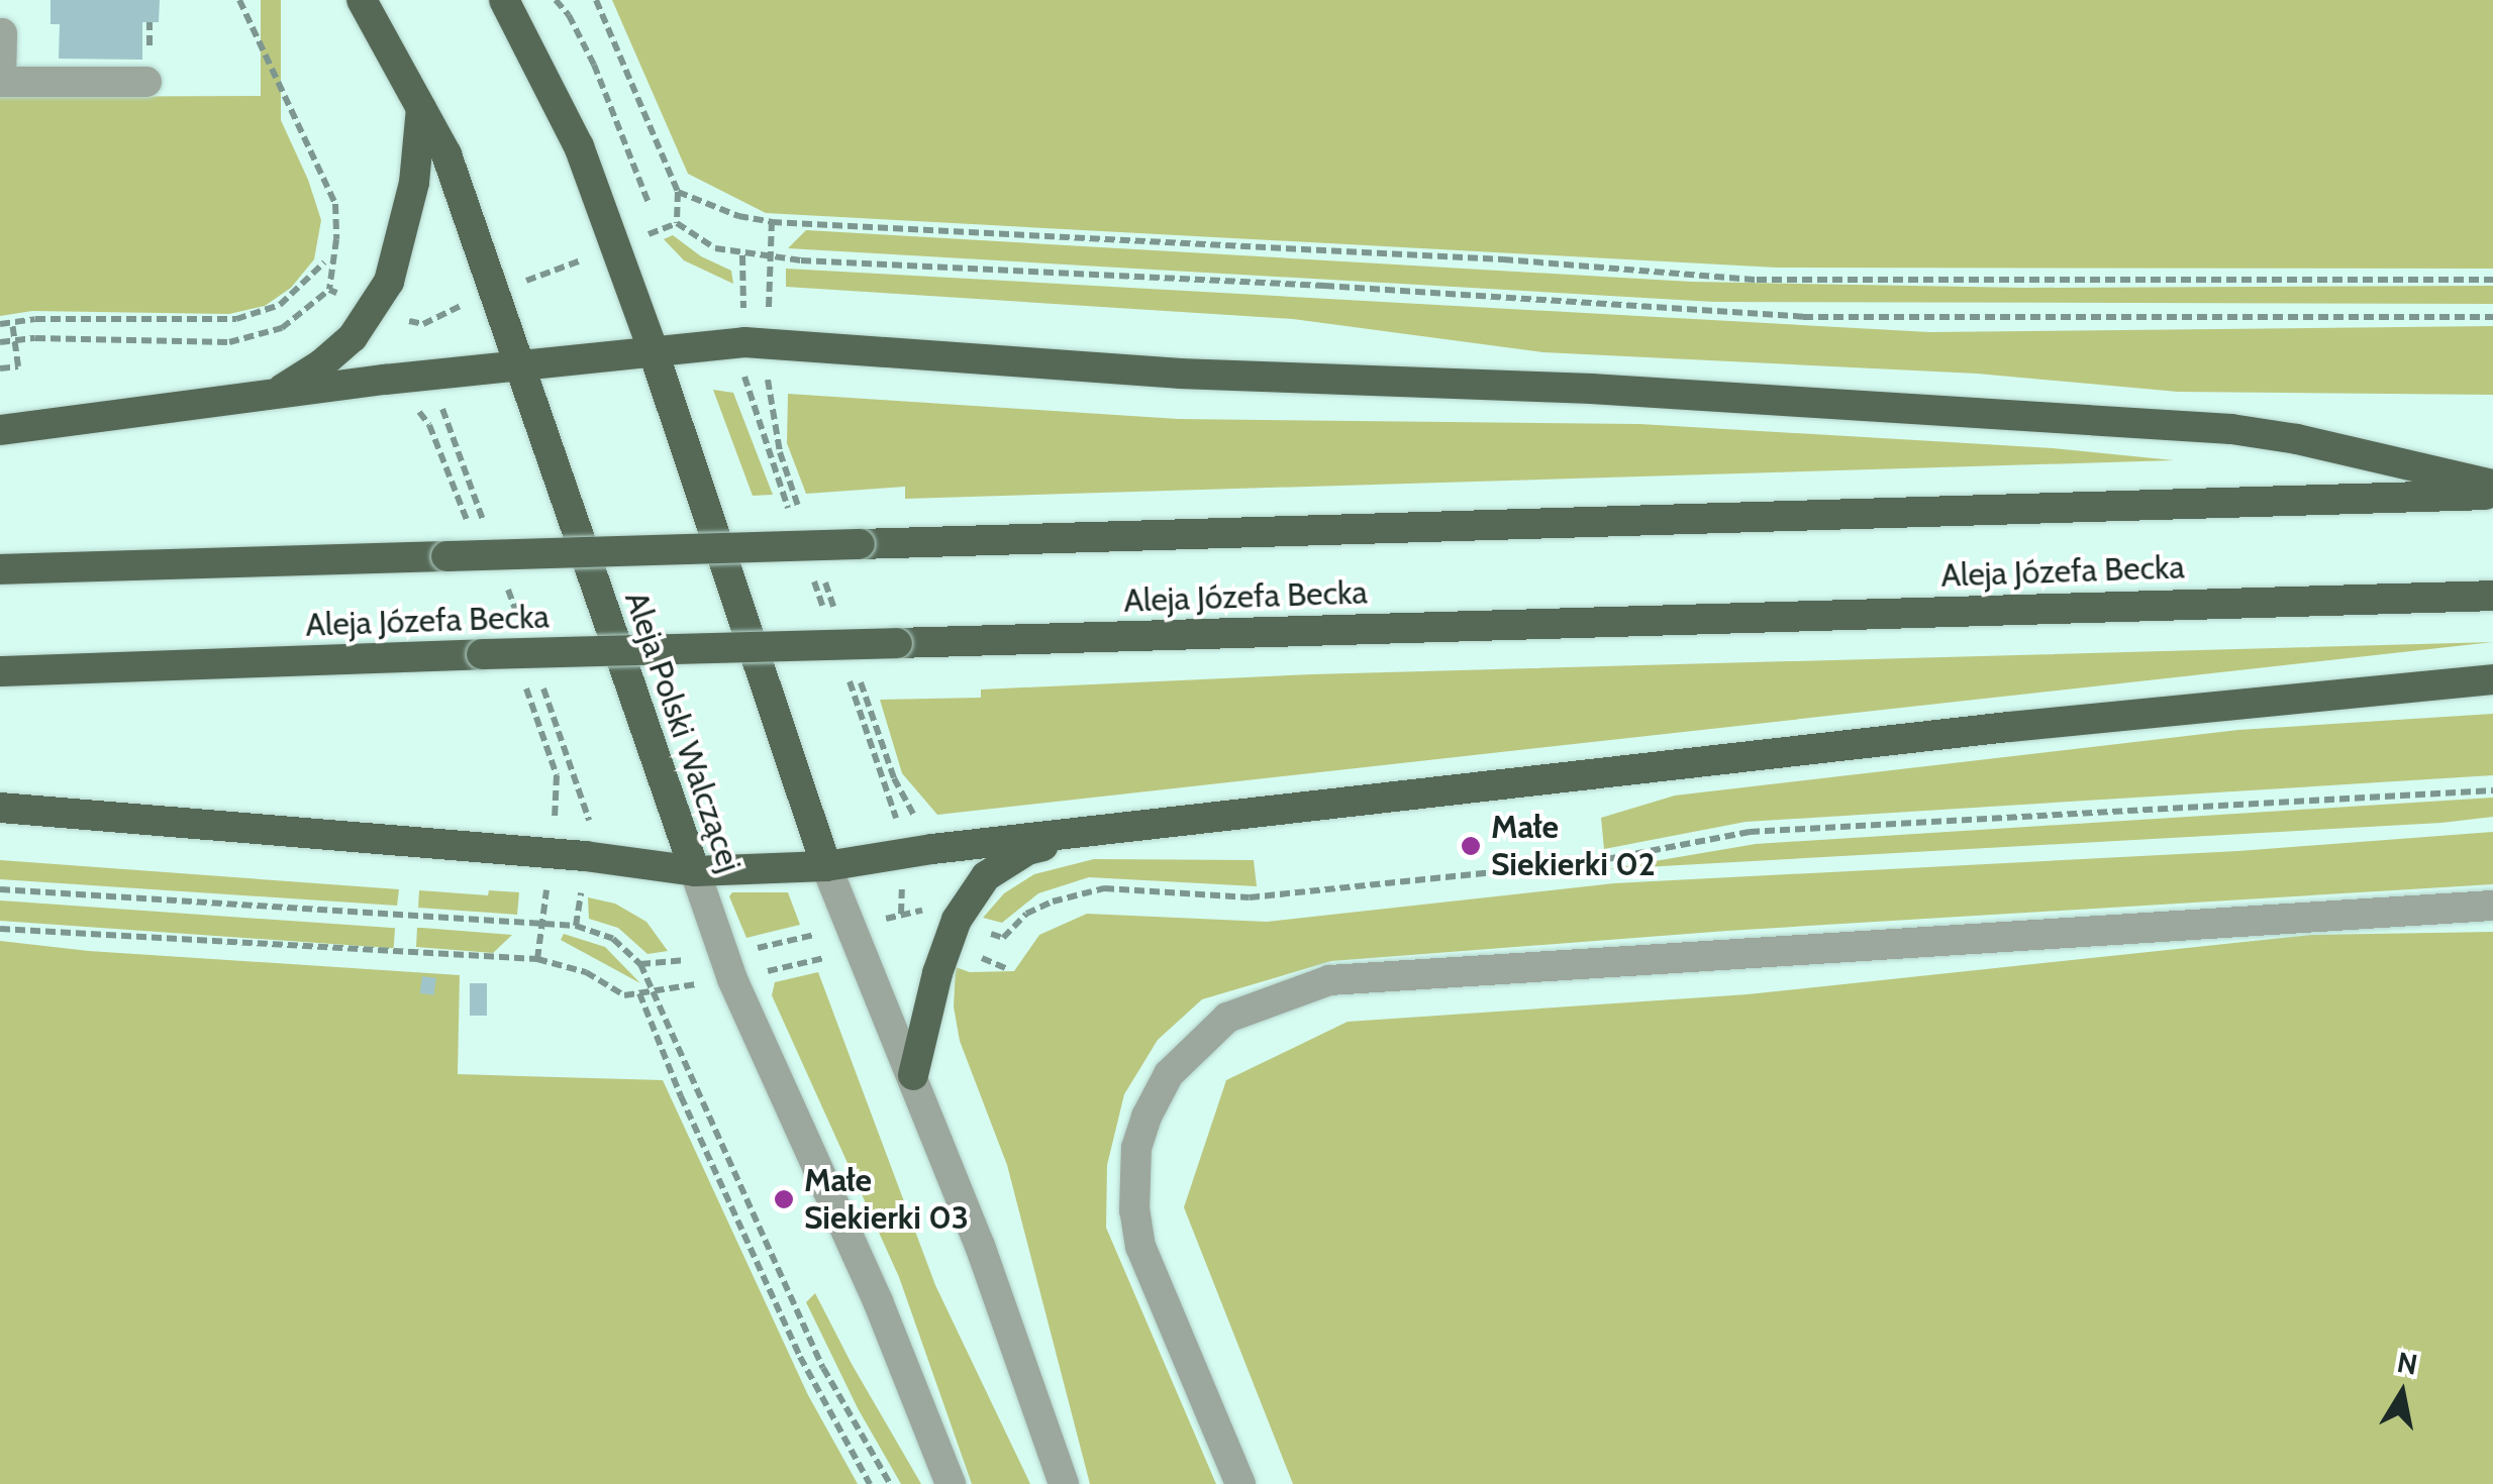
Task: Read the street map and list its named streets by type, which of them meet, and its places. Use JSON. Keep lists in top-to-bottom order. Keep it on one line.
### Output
{"streets":{"main road":["Aleja Józefa Becka","Aleja Polski Walczącej"]},"places":["Małe Siekierki 02","Małe Siekierki 03"],"north":"top"}
